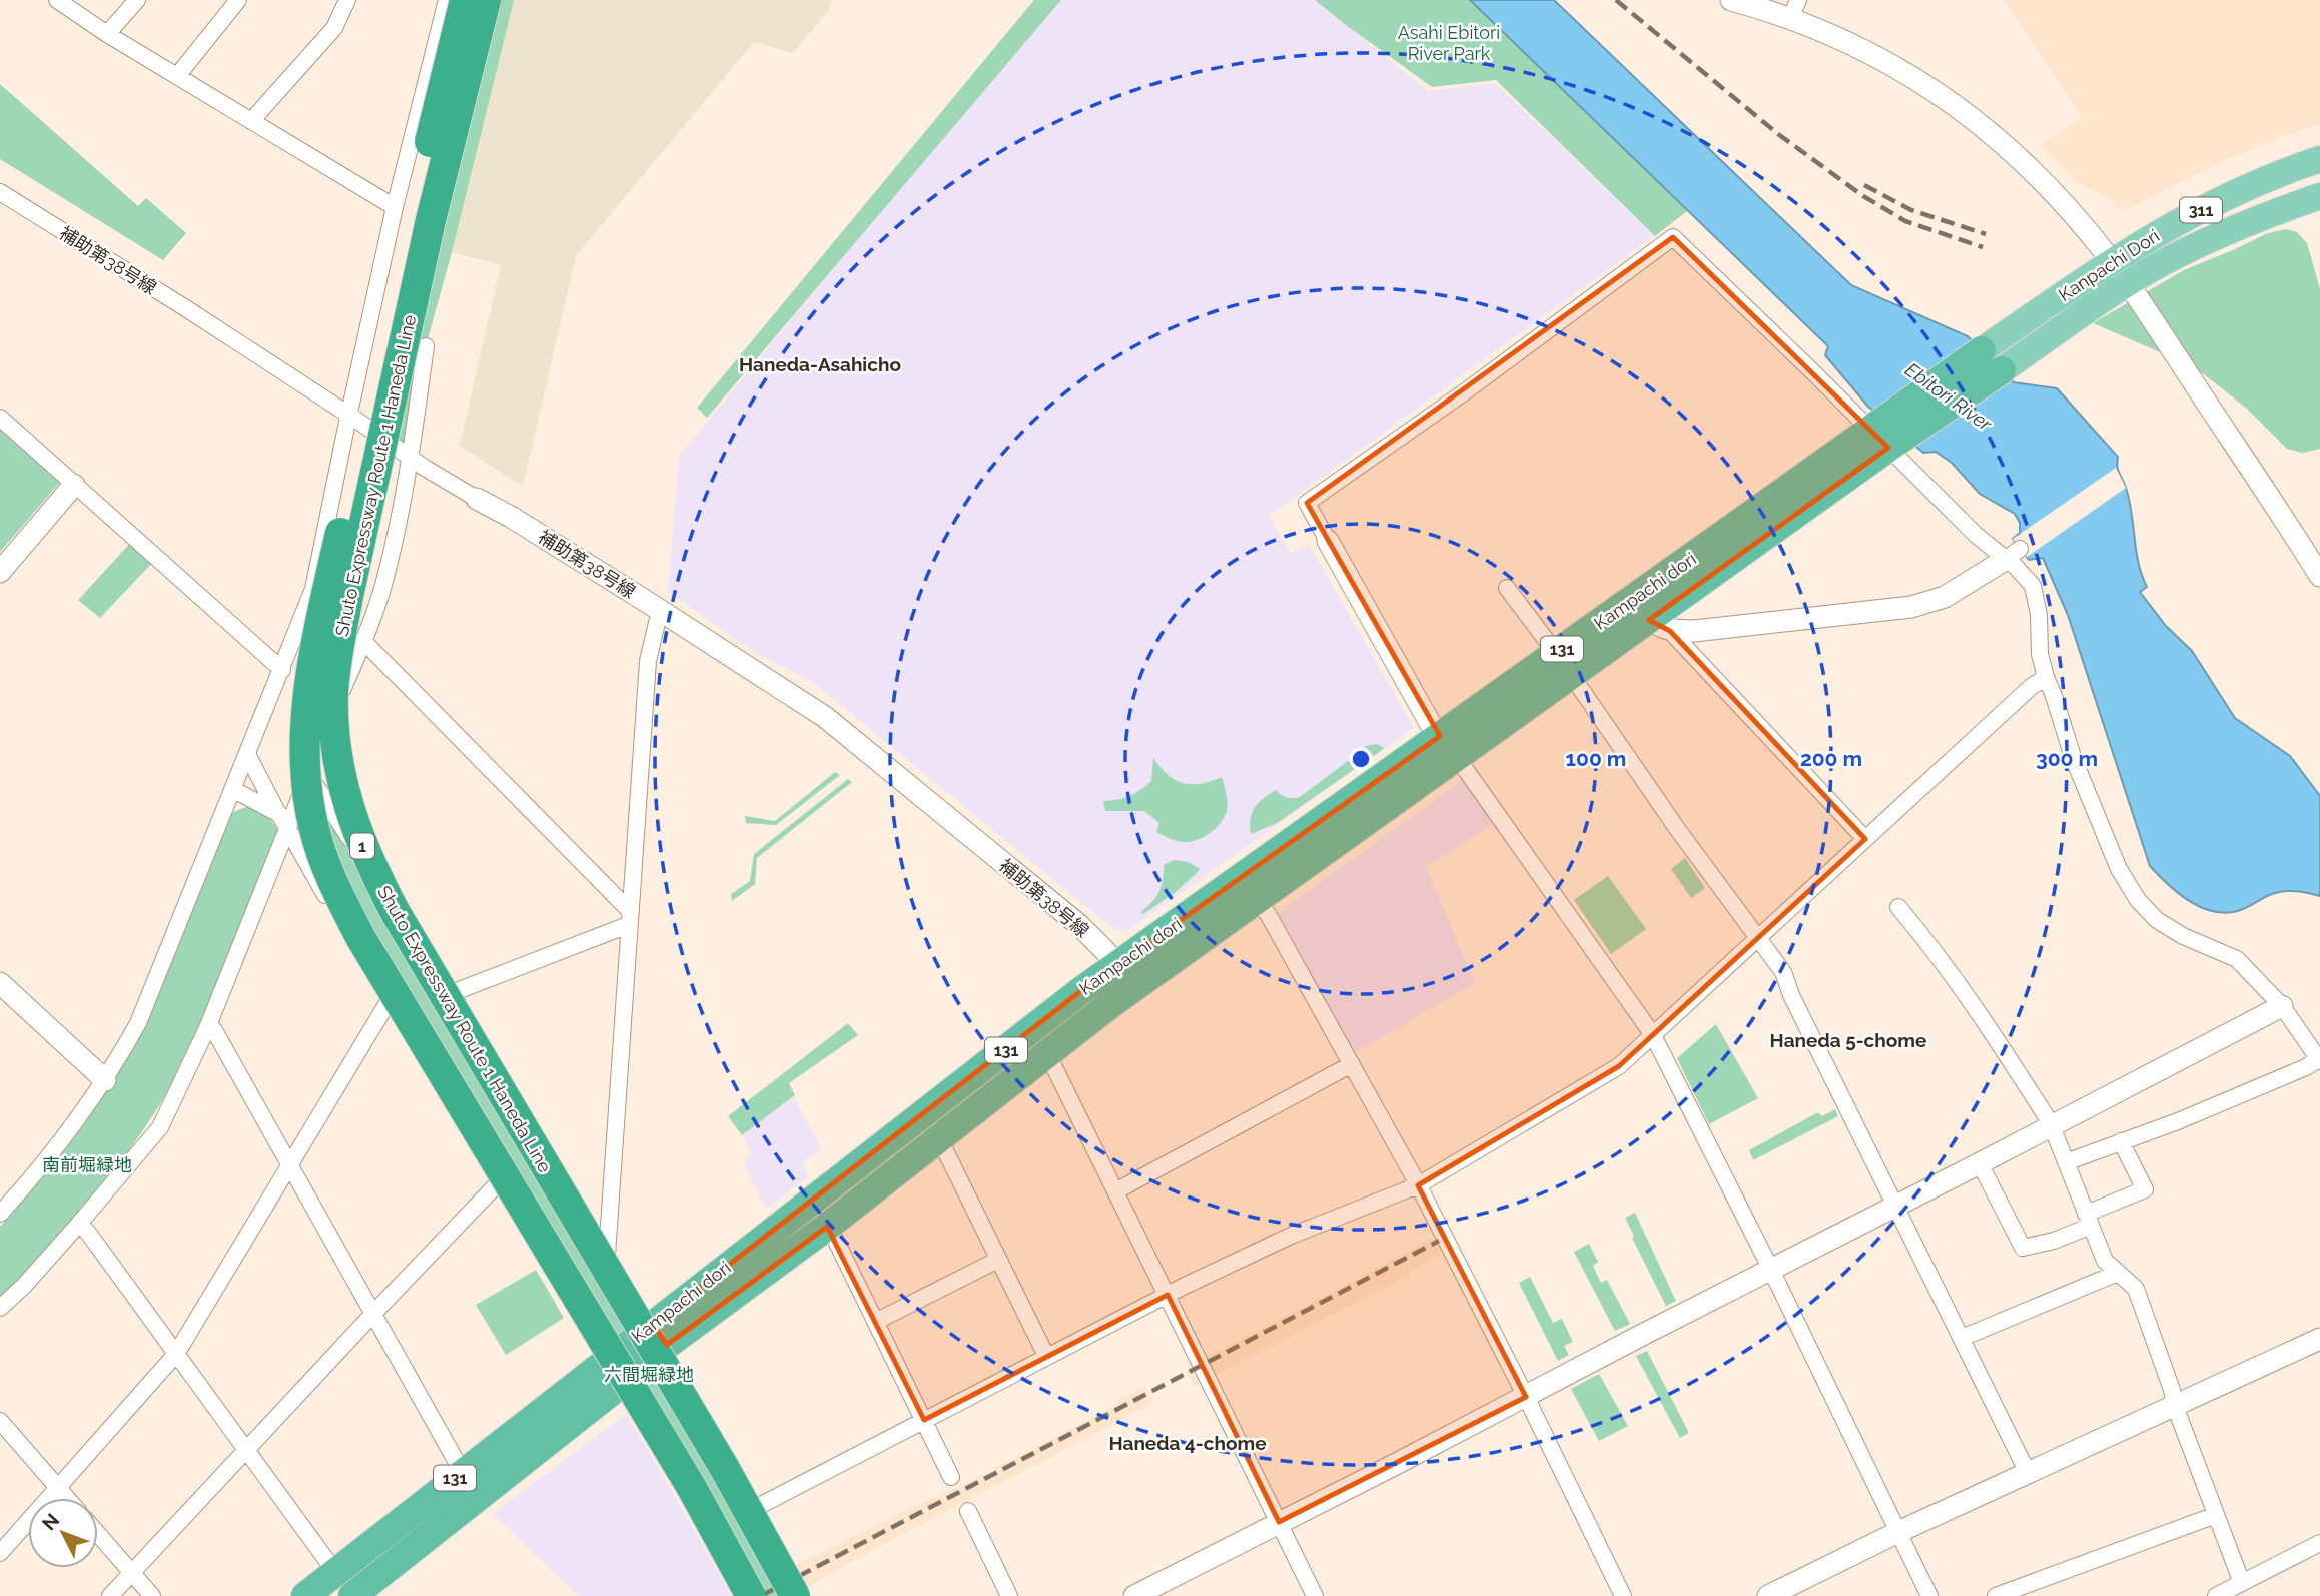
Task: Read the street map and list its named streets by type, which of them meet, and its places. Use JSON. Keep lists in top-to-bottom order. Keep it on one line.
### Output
{"streets":{"highway":["Shuto Expressway Route 1 Haneda Line","Kampachi dori","131","1"],"main road":["311","Kanpachi Dori"],"street":["補助第38号線"]},"crossings":[["補助第38号線","Kampachi dori"],["Kanpachi Dori","131"],["Kampachi dori","131"]],"districts":["Haneda-Asahicho","Haneda 5-chome","Haneda 4-chome"],"water":["Ebitori River"],"parks":["Asahi Ebitori River Park","南前堀緑地","六間堀緑地"],"north":"top left","rings":["100 m","200 m","300 m"]}
